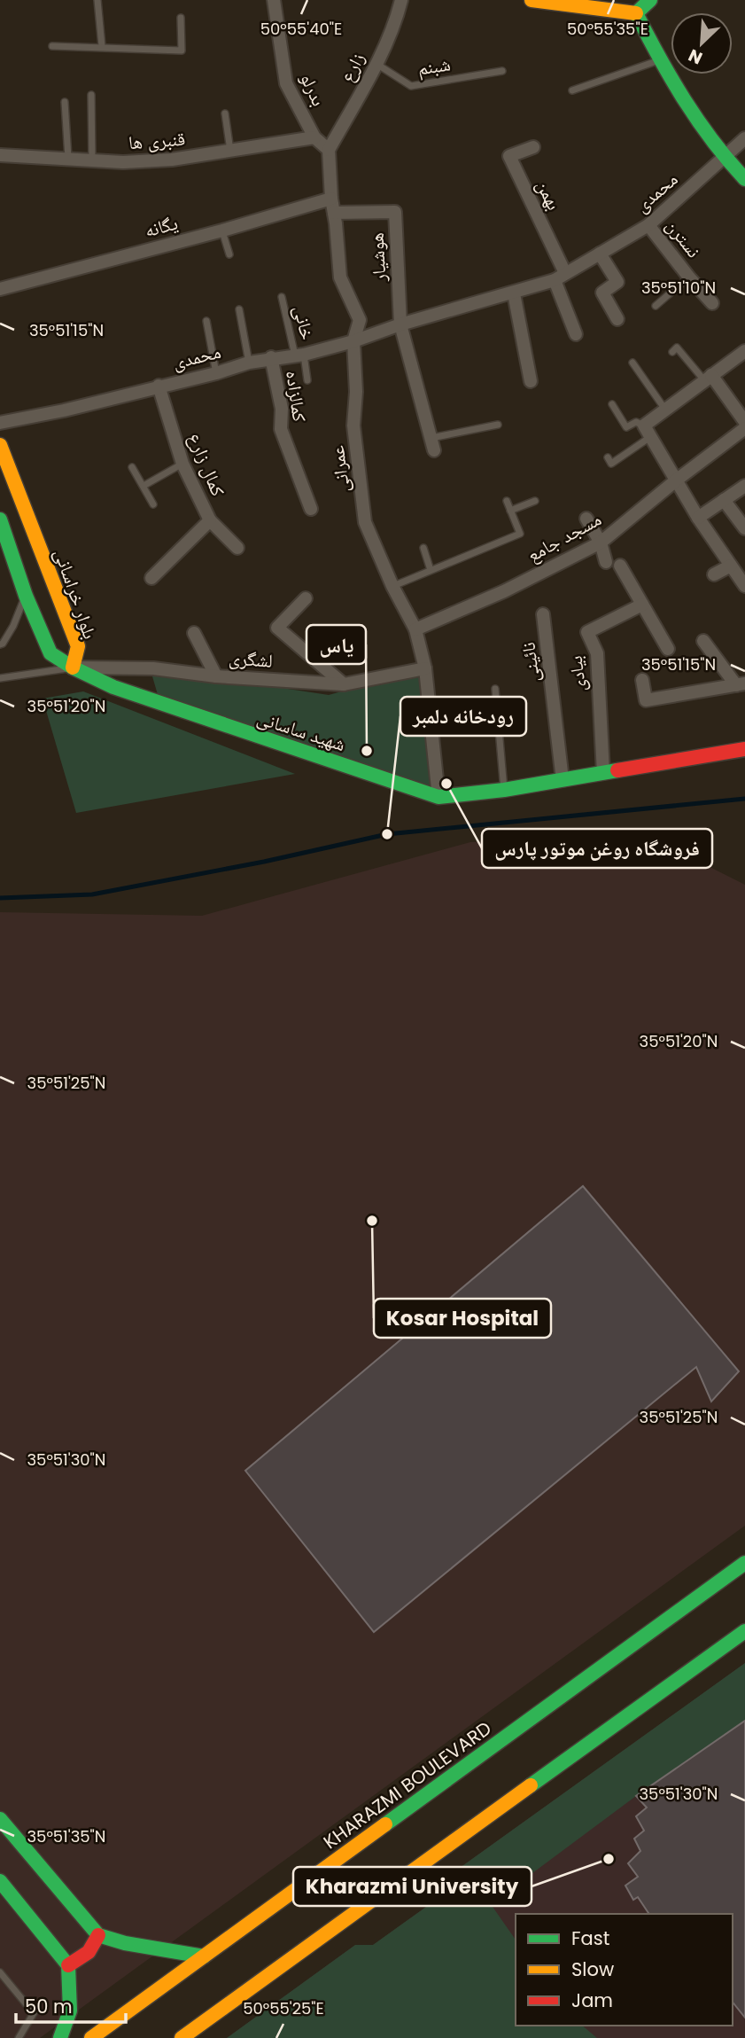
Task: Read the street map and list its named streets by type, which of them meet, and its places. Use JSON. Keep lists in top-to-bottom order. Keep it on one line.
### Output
{"streets":{"main road":["بلوار خراسانی","شهید ساسانی","KHARAZMI BOULEVARD"],"street":["زارع","بدرلو","قنبری ها","محمدی","بهمن","یگانه","نسترن","هوشیار","کمالزاده","کمال زارع","عمرانی","مسجد جامع","لشگری","نائینی","بیادی"],"lane":["شبنم","خانی"]},"crossings":[["شبنم","زارع"],["زارع","بدرلو"],["بدرلو","قنبری ها"],["محمدی","بهمن"],["محمدی","نسترن"],["محمدی","هوشیار"],["محمدی","خانی"],["محمدی","کمالزاده"],["محمدی","کمال زارع"],["محمدی","عمرانی"],["عمرانی","مسجد جامع"],["عمرانی","لشگری"],["عمرانی","شهید ساسانی"],["بلوار خراسانی","لشگری"],["بلوار خراسانی","شهید ساسانی"],["لشگری","شهید ساسانی"],["نائینی","شهید ساسانی"],["بیادی","شهید ساسانی"]],"places":["یاس","فروشگاه روغن موتور پارس","رودخانه دلمبر","Kosar Hospital","Kharazmi University"],"legend":["Fast","Slow","Jam"],"scale_bar":"50 m","north":"bottom left","coordinates":["50°55'40\"E","50°55'35\"E","35°51'10\"N","35°51'15\"N","35°51'20\"N","35°51'25\"N","35°51'30\"N","35°51'35\"N","50°55'25\"E"]}
